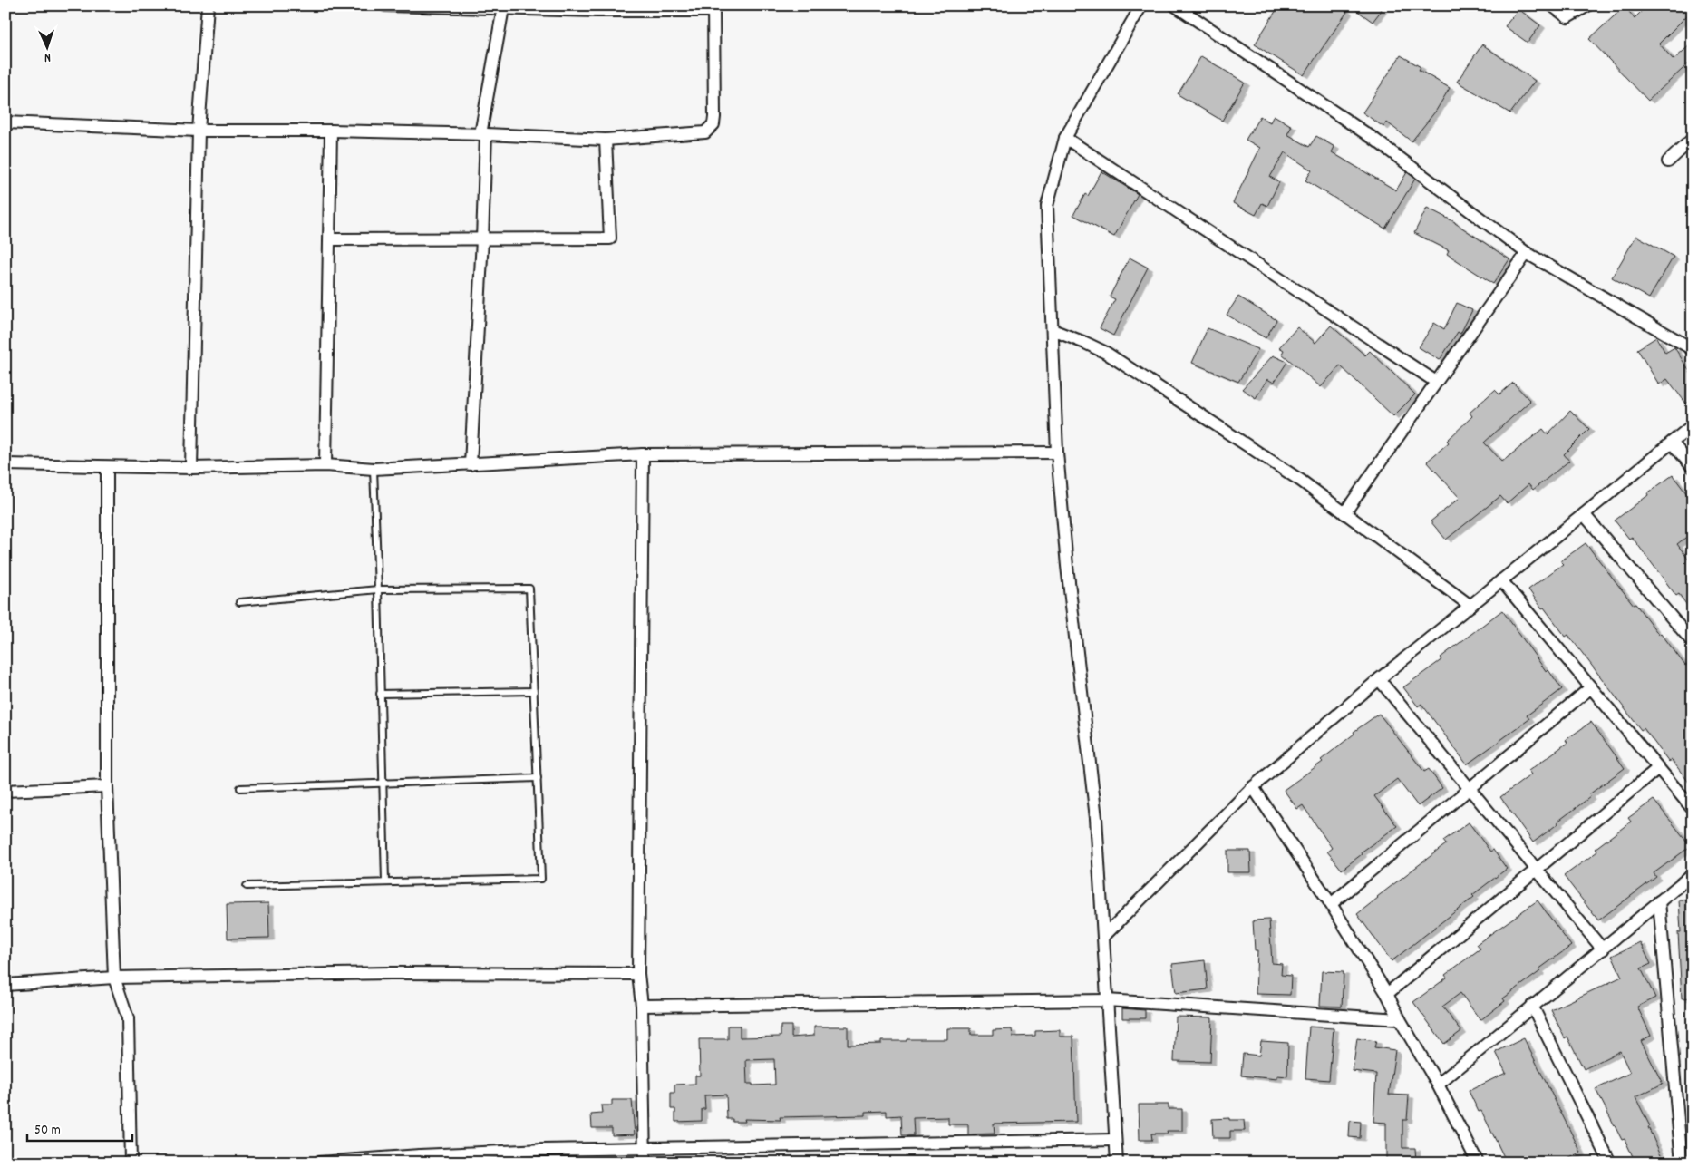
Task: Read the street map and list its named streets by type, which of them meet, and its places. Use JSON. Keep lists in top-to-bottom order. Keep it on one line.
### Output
{"scale_bar":"50 m","north":"bottom"}
